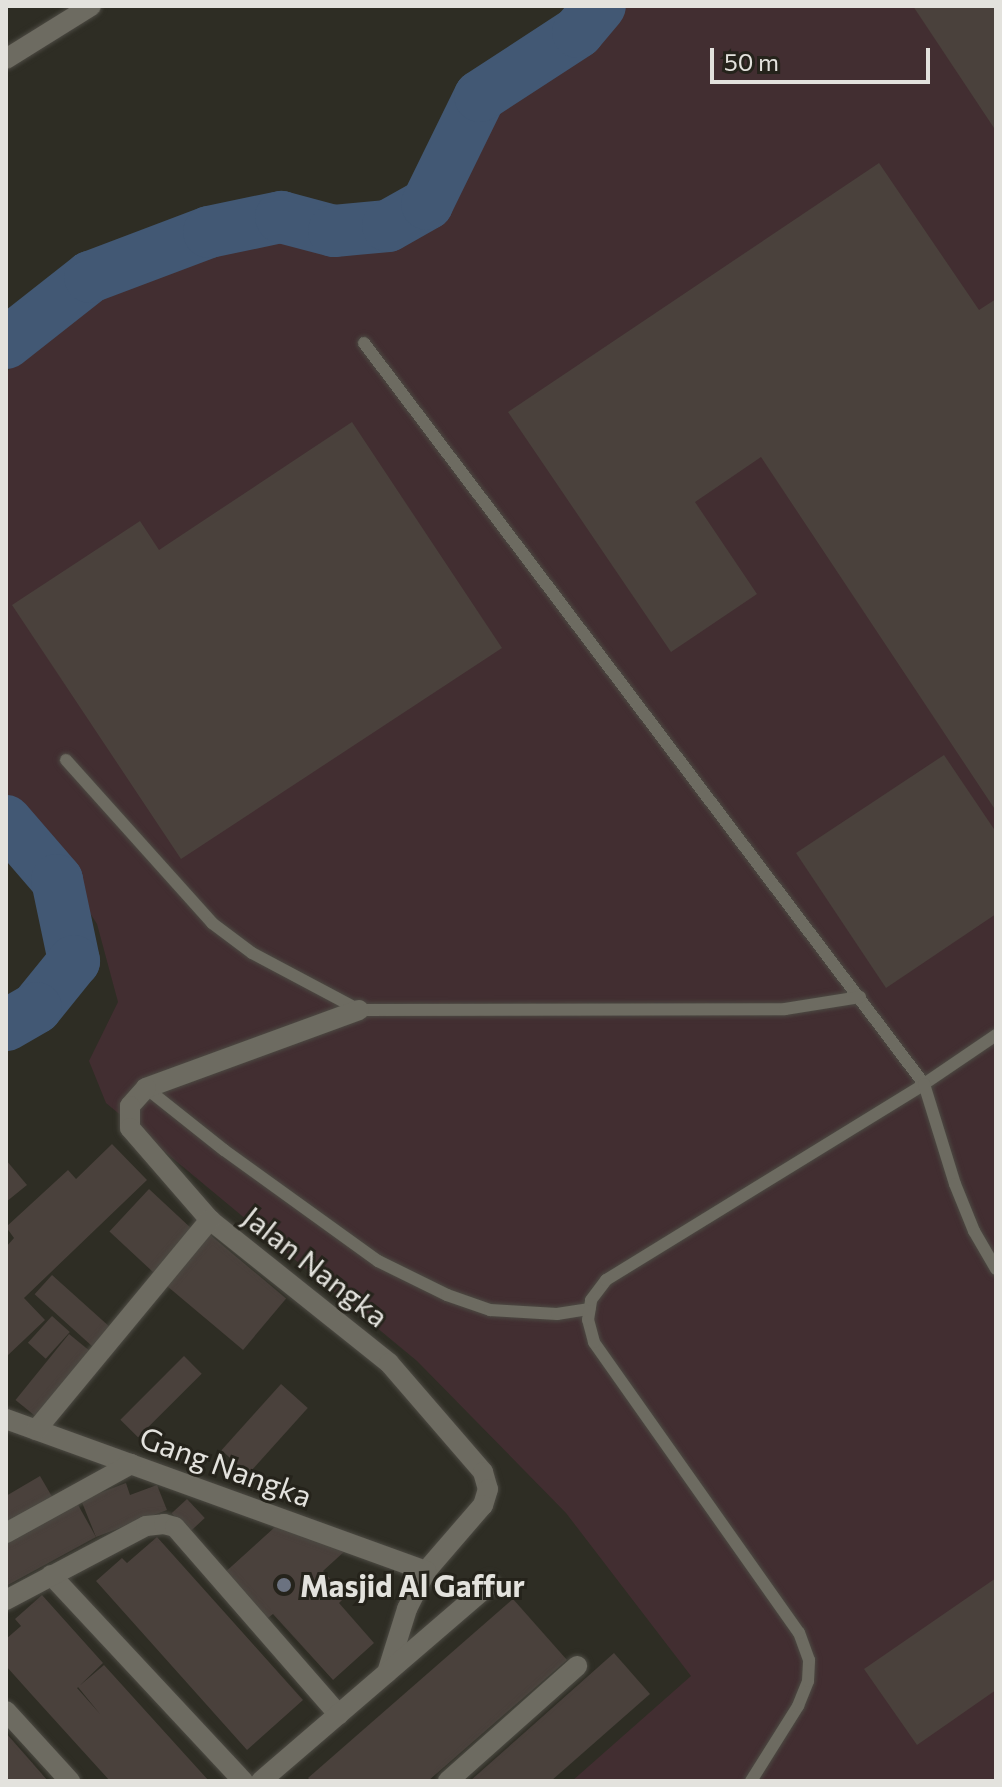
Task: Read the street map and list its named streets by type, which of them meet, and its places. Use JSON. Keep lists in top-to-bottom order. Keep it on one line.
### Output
{"streets":{"street":["Jalan Nangka","Gang Nangka"]},"crossings":[["Jalan Nangka","Gang Nangka"]],"places":["Masjid Al Gaffur"],"scale_bar":"50 m"}
